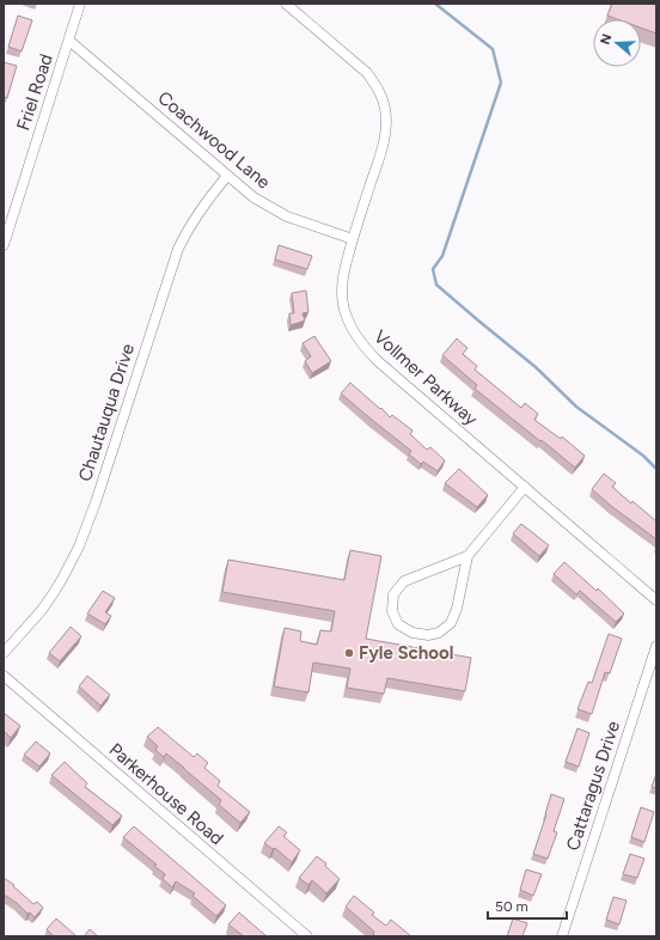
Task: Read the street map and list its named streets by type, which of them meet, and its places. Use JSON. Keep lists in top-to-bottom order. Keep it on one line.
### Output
{"streets":{"street":["Friel Road","Coachwood Lane","Vollmer Parkway","Chautauqua Drive","Cattaragus Drive","Parkerhouse Road"]},"crossings":[["Friel Road","Coachwood Lane"],["Coachwood Lane","Vollmer Parkway"],["Coachwood Lane","Chautauqua Drive"]],"places":["Fyle School"],"scale_bar":"50 m","north":"left"}
